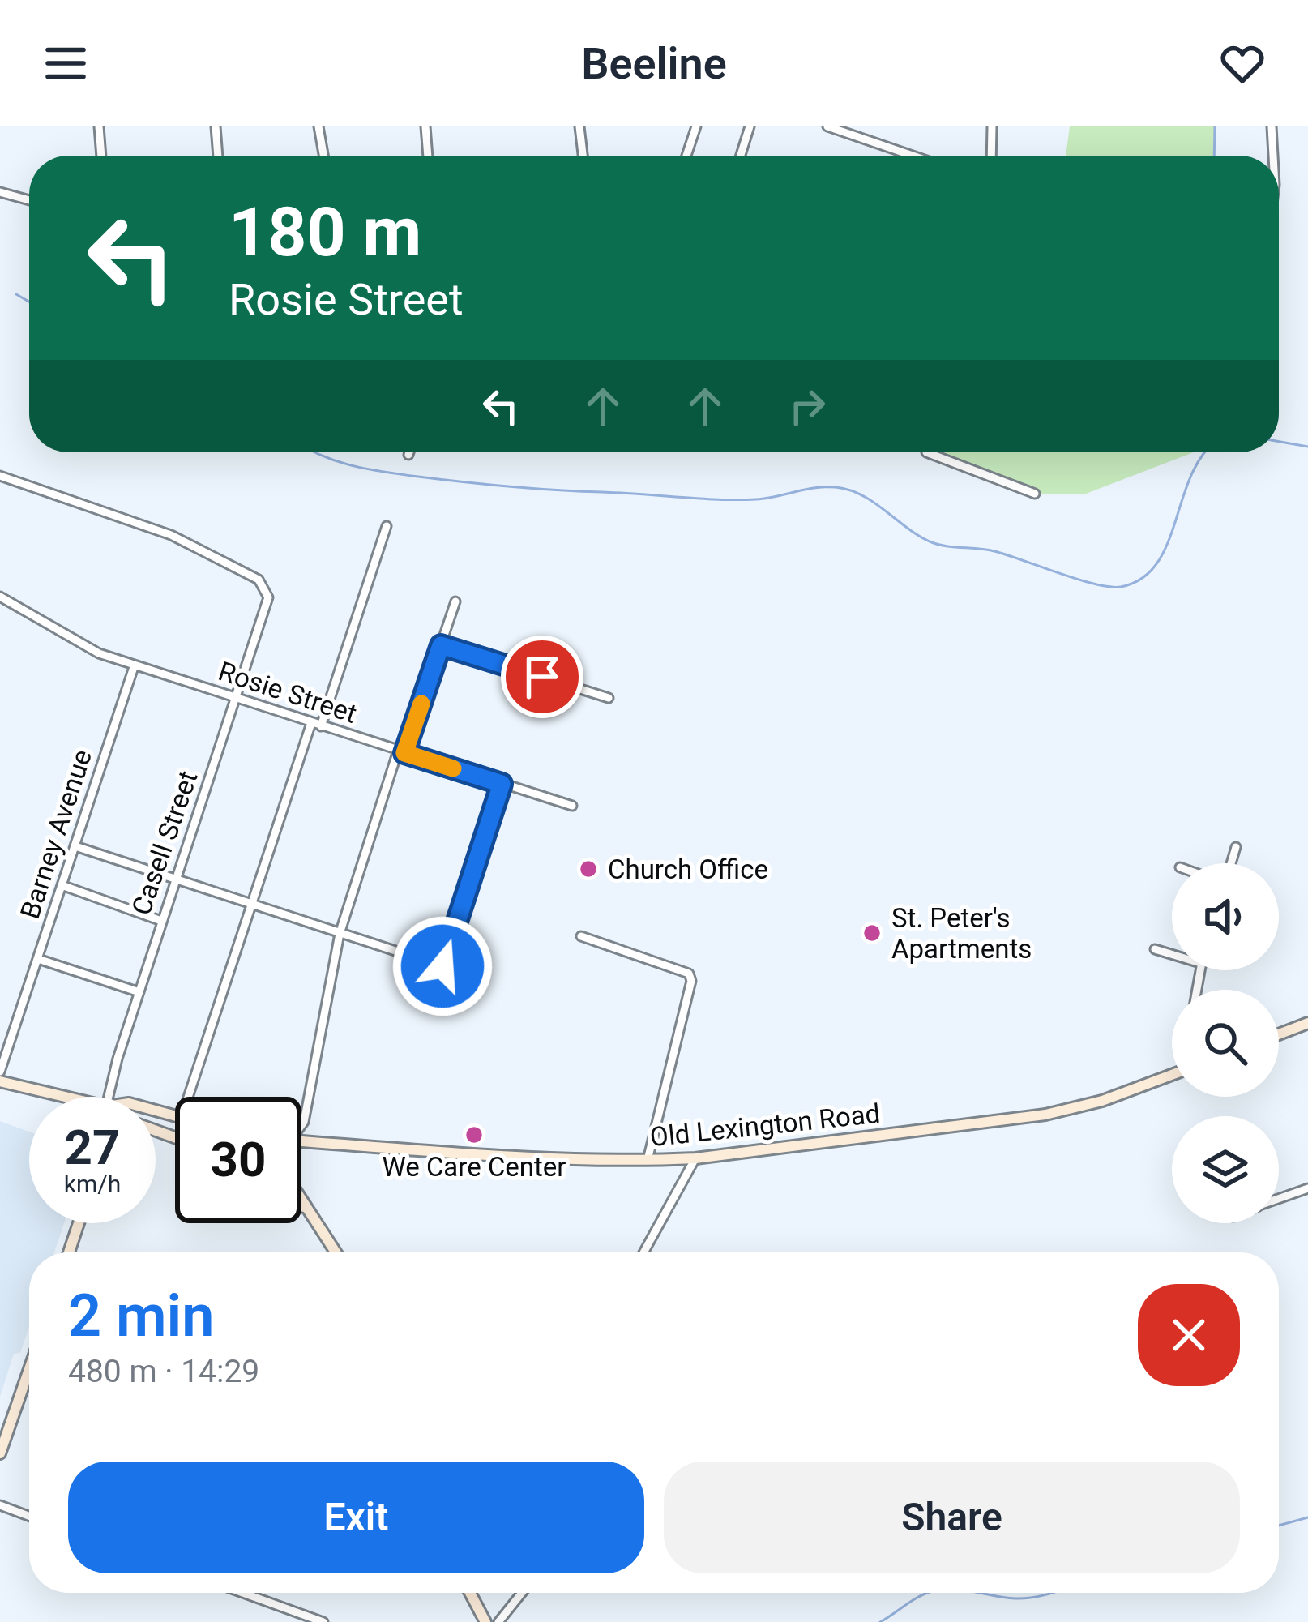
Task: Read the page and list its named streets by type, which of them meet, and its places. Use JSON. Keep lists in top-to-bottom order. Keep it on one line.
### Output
{"streets":{"street":["Rosie Street","Barney Avenue","Casell Street","Old Lexington Road"]},"crossings":[["Rosie Street","Barney Avenue"],["Rosie Street","Casell Street"]],"places":["Church Office","St. Peter's Apartments","We Care Center"],"page":{"header":"Beeline","turn":["180 m","Rosie Street"],"speed":"27 km/h","limit":"30","heading":["2 min","480 m · 14:29"],"buttons":["Exit","Share"]}}
